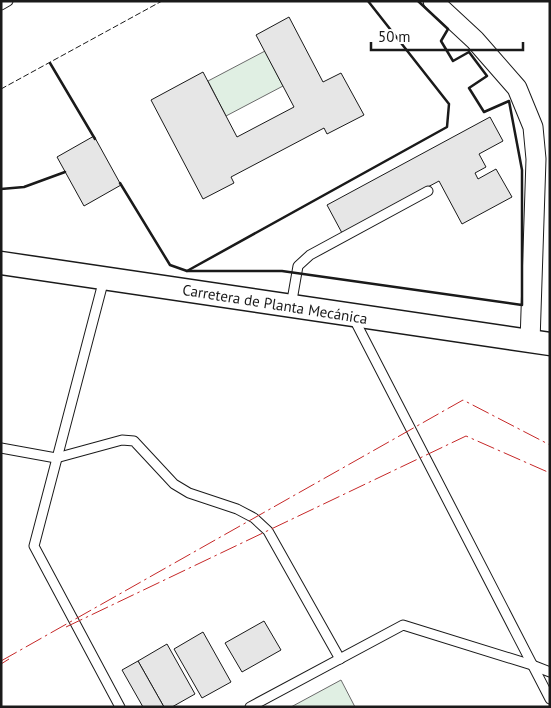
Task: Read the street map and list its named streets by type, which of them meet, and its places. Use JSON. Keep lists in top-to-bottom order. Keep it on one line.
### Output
{"streets":{"street":["Carretera de Planta Mecánica"]},"scale_bar":"50 m"}
